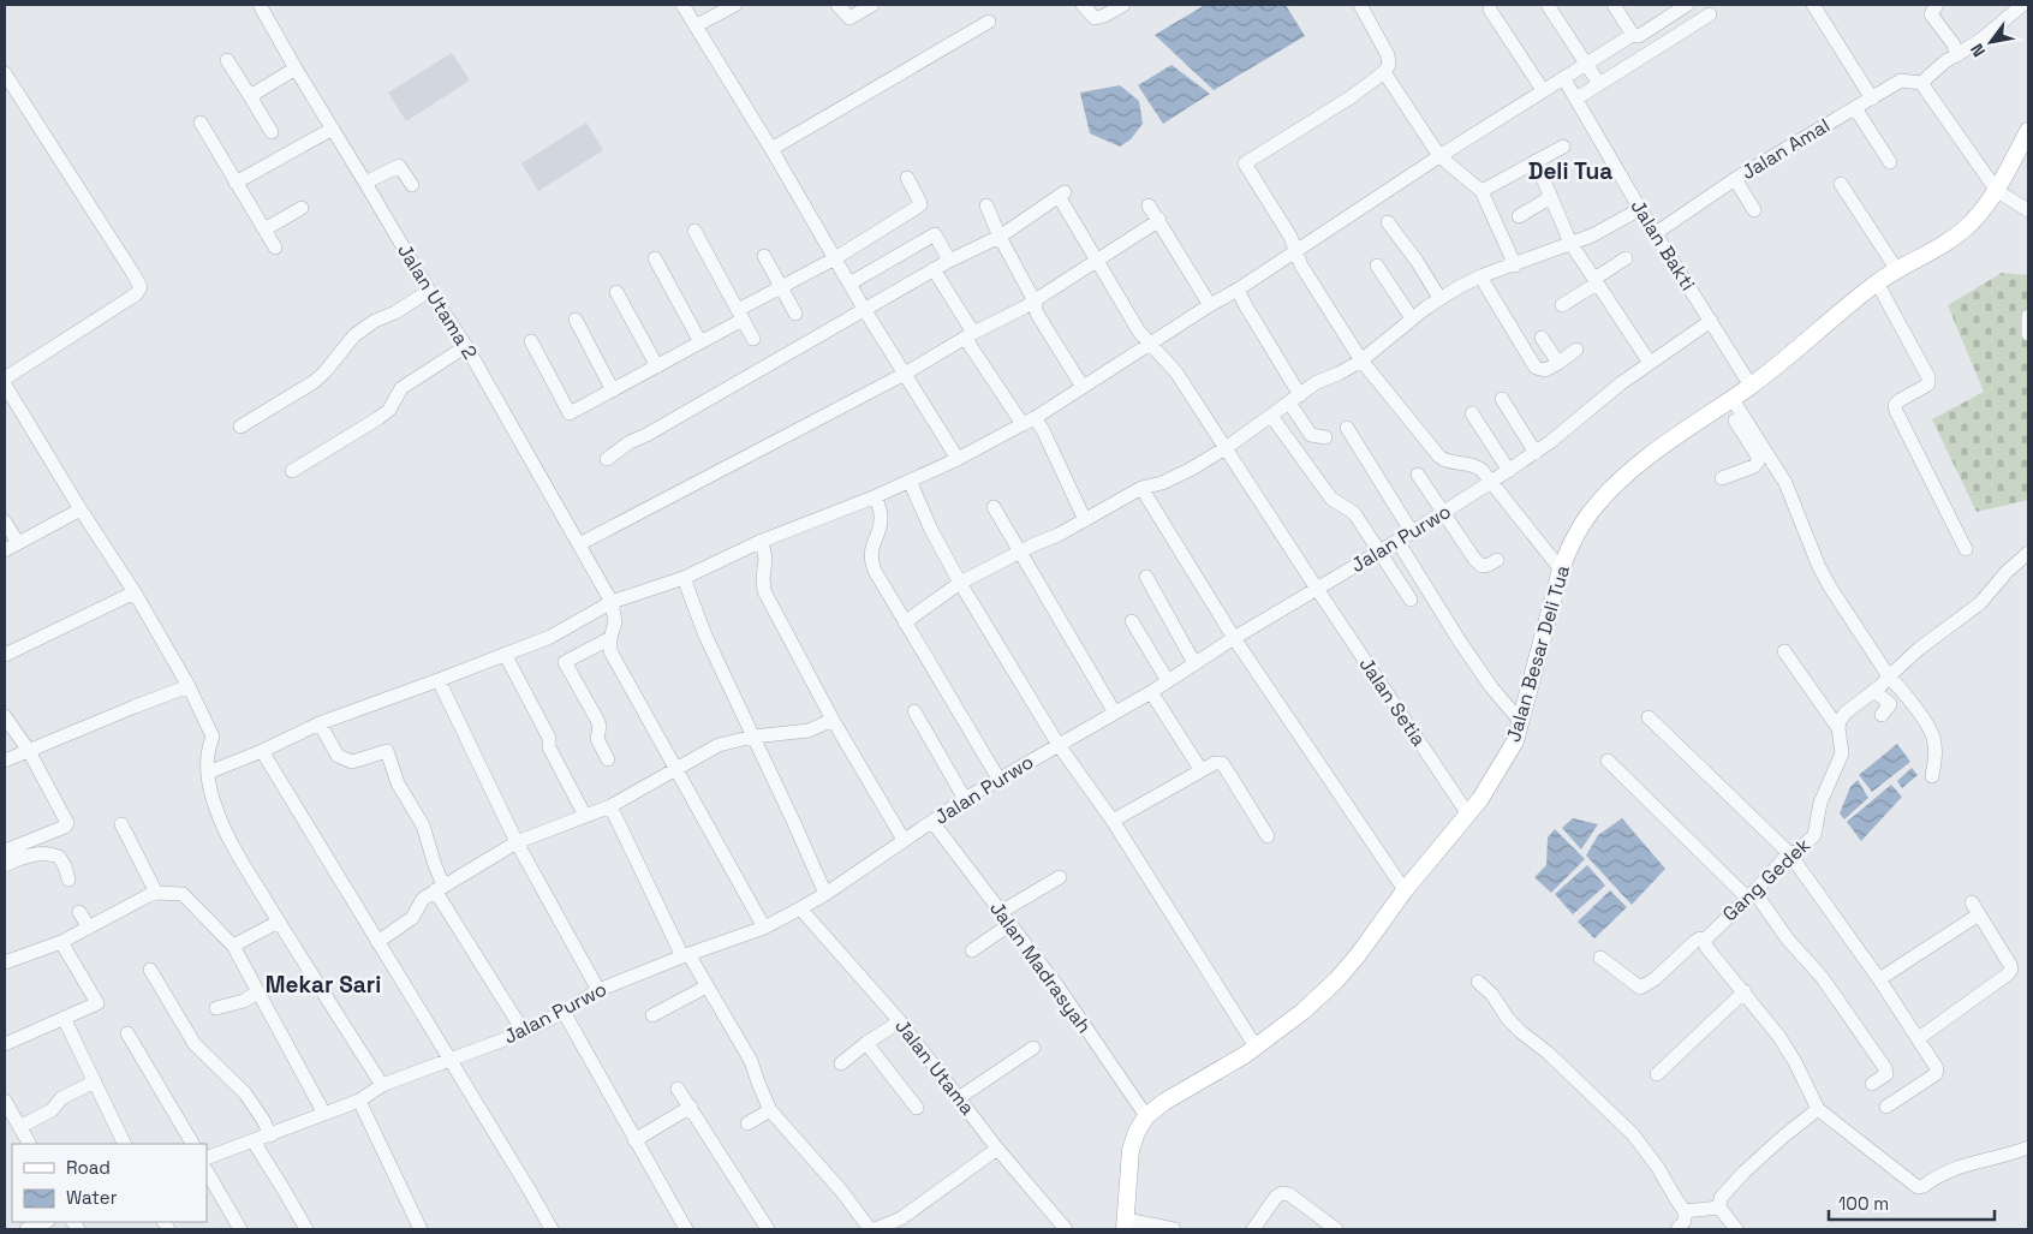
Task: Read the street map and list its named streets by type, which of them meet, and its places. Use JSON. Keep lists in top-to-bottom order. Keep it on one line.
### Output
{"streets":{"main road":["Jalan Besar Deli Tua"],"street":["Jalan Amal","Jalan Bakti","Jalan Utama 2","Jalan Purwo","Jalan Setia","Gang Gedek","Jalan Madrasyah","Jalan Utama"]},"crossings":[["Jalan Amal","Jalan Bakti"],["Jalan Bakti","Jalan Purwo"],["Jalan Bakti","Jalan Besar Deli Tua"],["Jalan Purwo","Jalan Setia"],["Jalan Purwo","Jalan Madrasyah"],["Jalan Purwo","Jalan Utama"],["Jalan Besar Deli Tua","Jalan Setia"],["Jalan Besar Deli Tua","Jalan Madrasyah"]],"districts":["Deli Tua","Mekar Sari"],"legend":["Road","Water"],"scale_bar":"100 m","north":"bottom left"}
